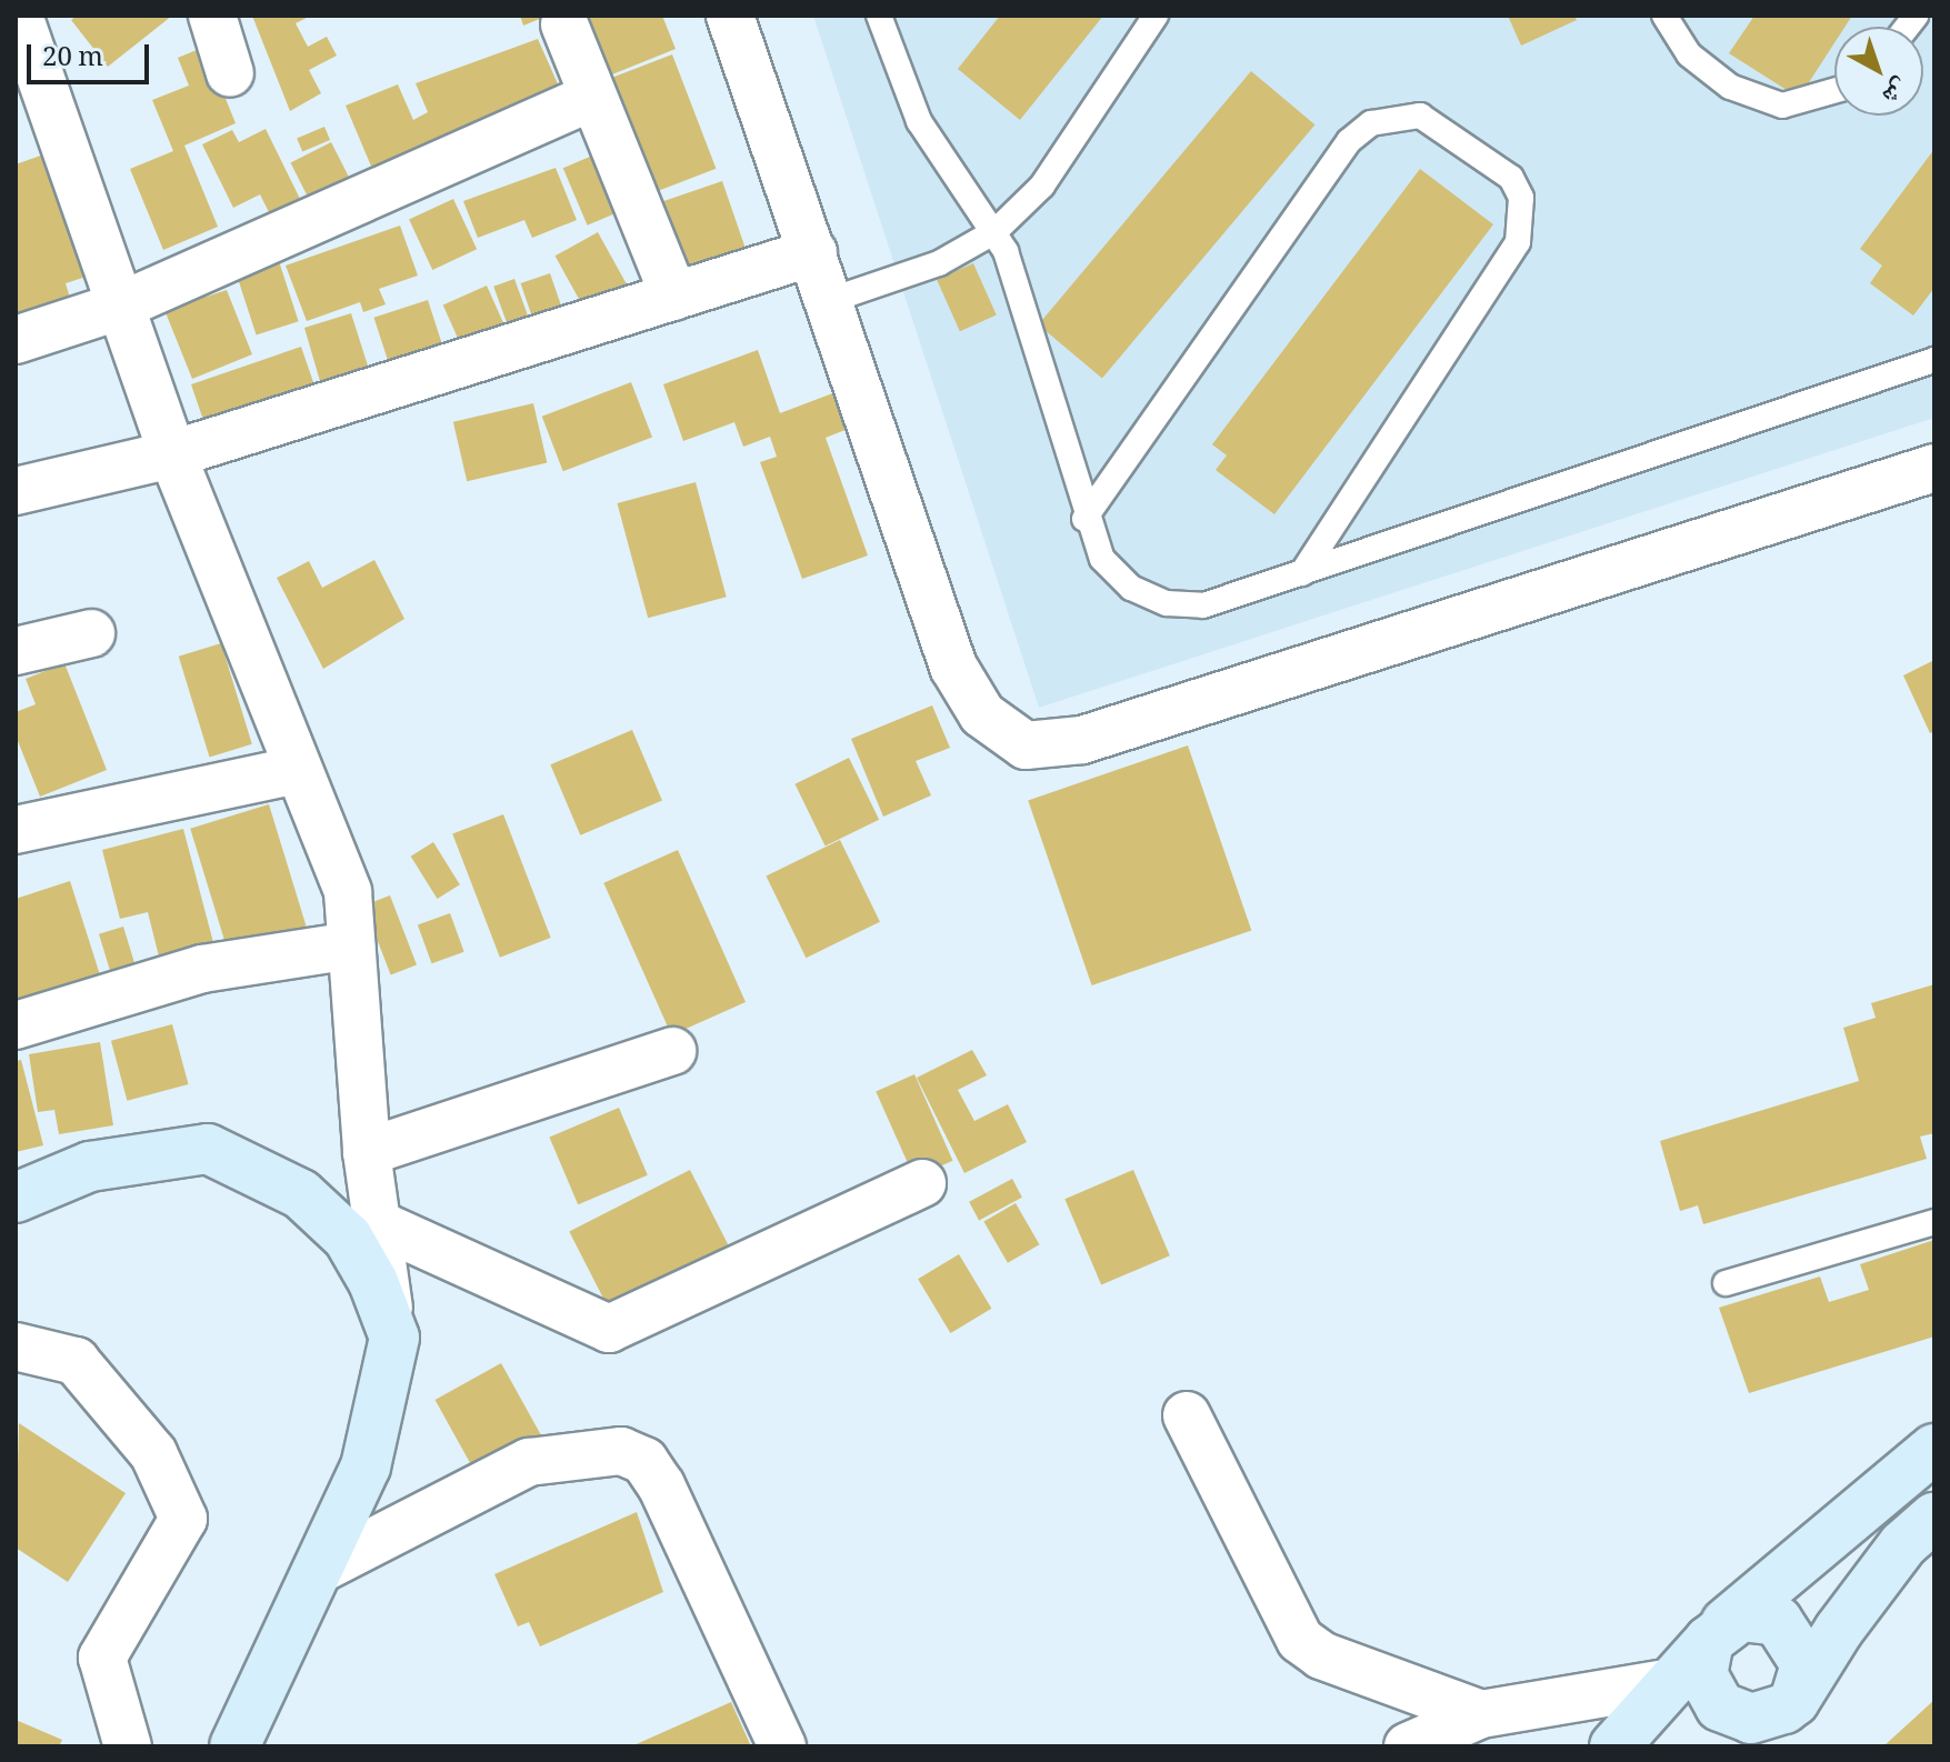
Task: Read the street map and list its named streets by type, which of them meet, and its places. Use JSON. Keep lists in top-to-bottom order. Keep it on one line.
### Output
{"scale_bar":"20 m","north":"bottom right"}
